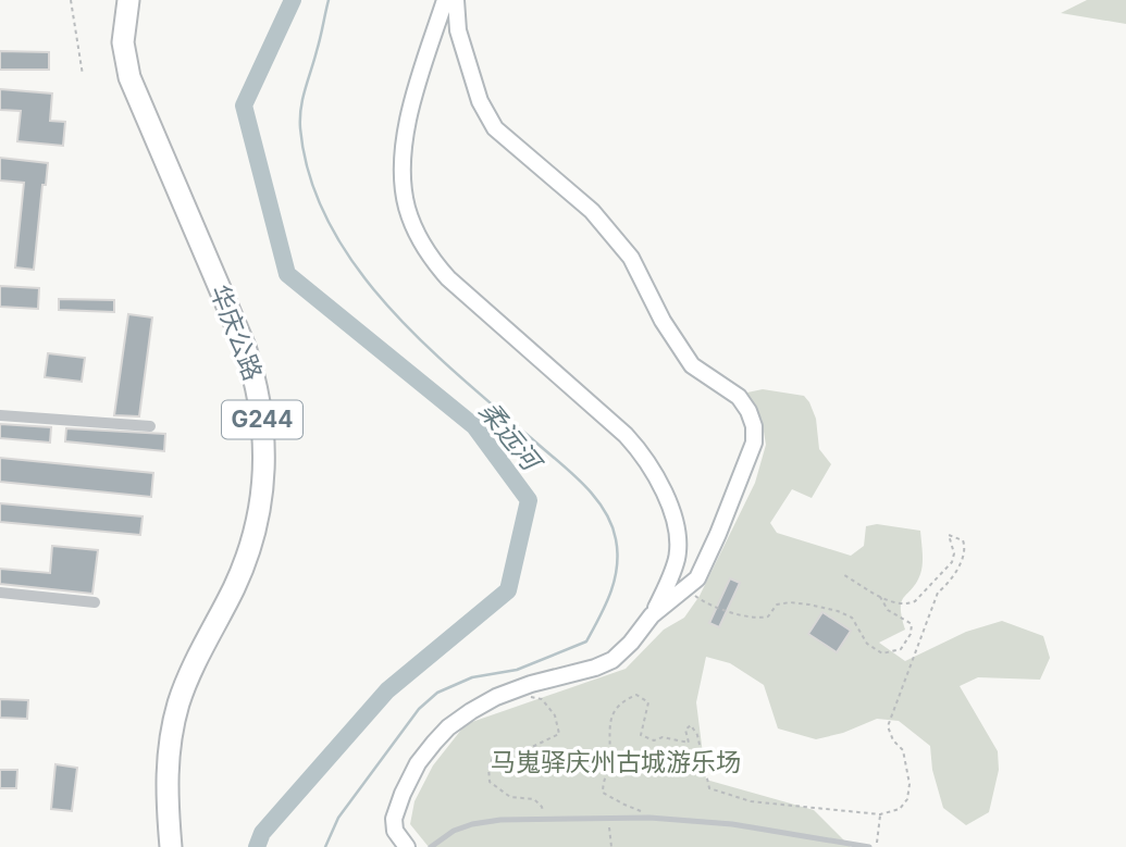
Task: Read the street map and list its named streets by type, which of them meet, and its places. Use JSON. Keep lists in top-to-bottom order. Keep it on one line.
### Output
{"streets":{"highway":["华庆公路","G244"]},"water":["柔远河"],"parks":["马嵬驿庆州古城游乐场"]}
